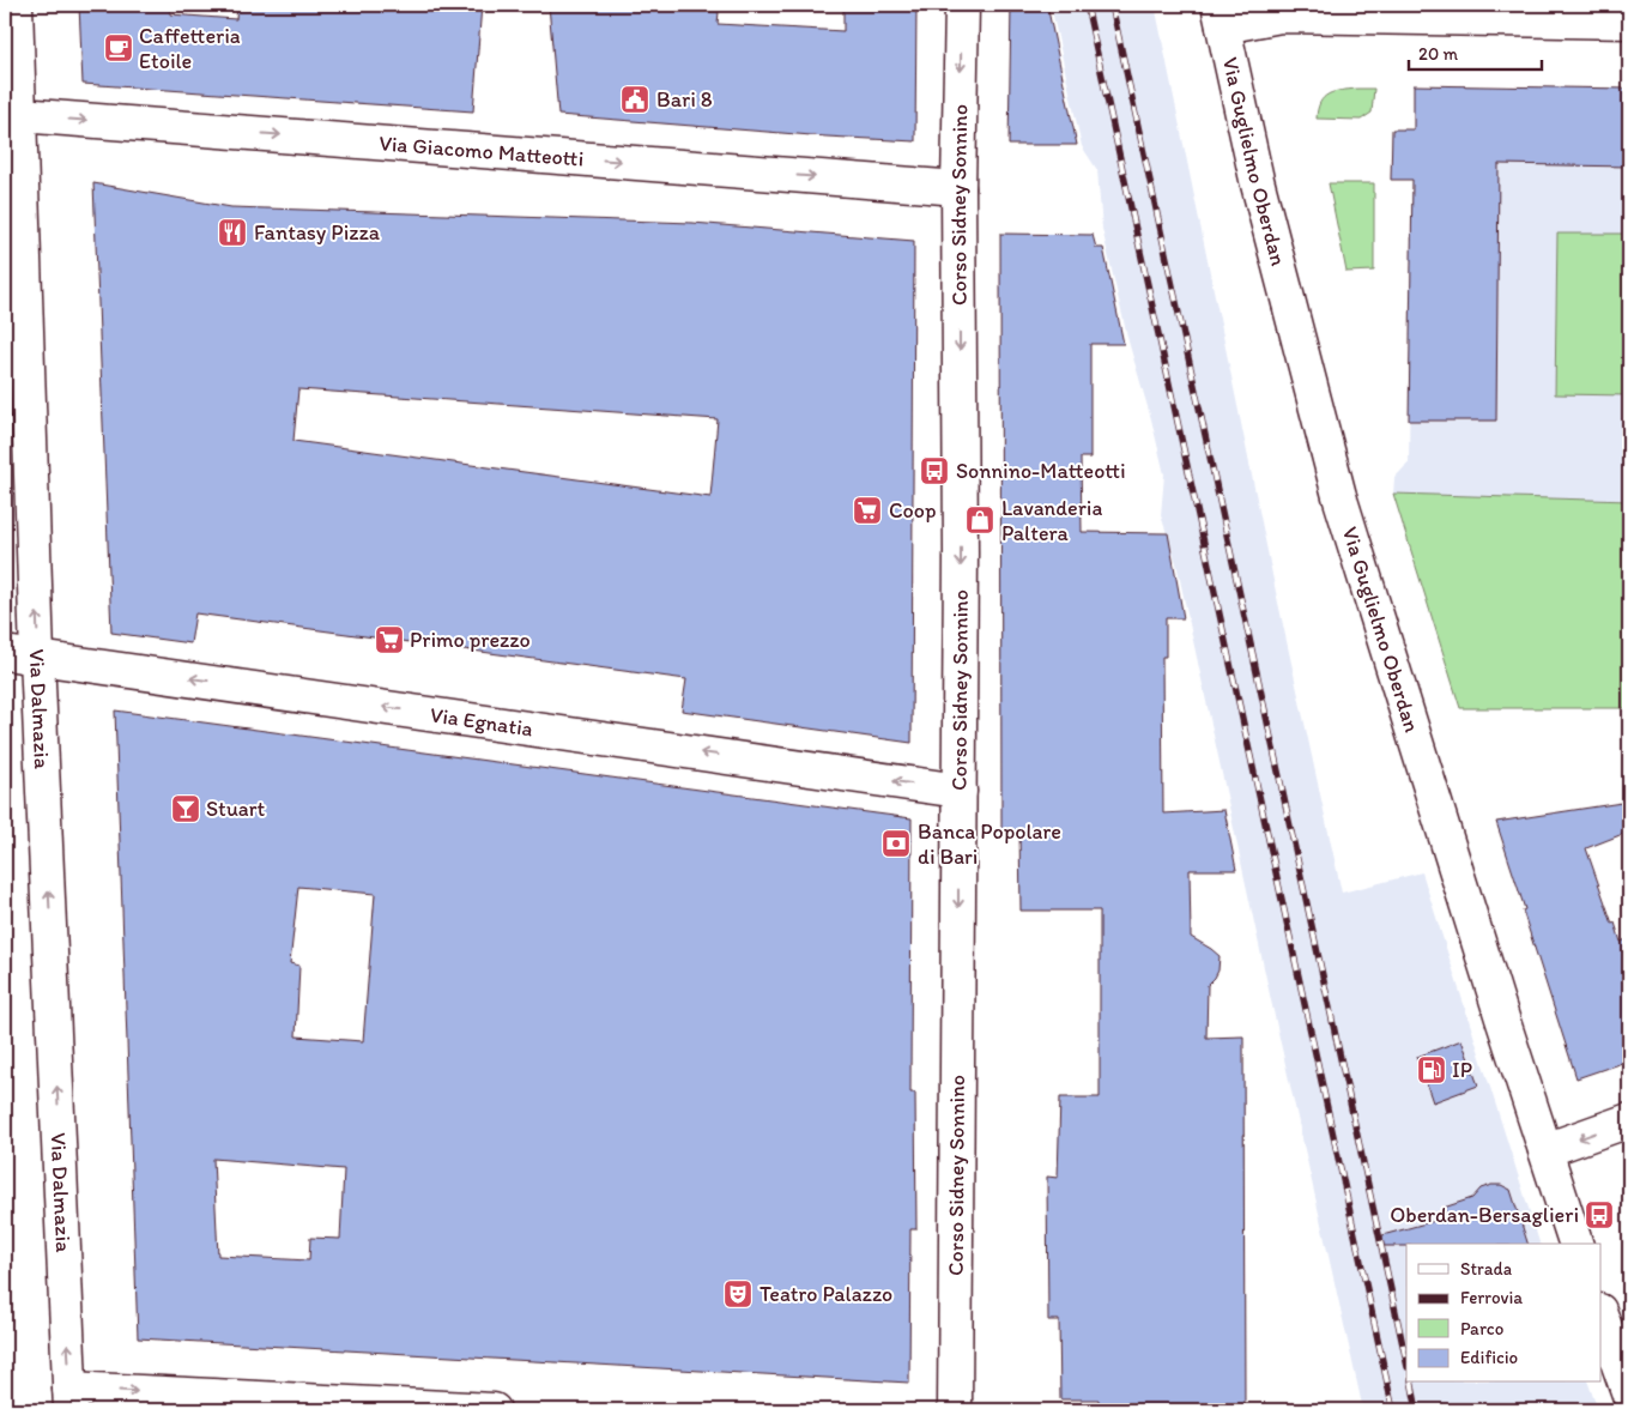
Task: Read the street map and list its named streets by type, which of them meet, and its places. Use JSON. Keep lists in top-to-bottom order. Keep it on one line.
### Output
{"streets":{"street":["Via Giacomo Matteotti","Via Guglielmo Oberdan","Corso Sidney Sonnino","Via Dalmazia","Via Egnatia"]},"crossings":[["Via Giacomo Matteotti","Corso Sidney Sonnino"],["Via Giacomo Matteotti","Via Dalmazia"],["Corso Sidney Sonnino","Via Egnatia"],["Via Dalmazia","Via Egnatia"]],"one_way":["Via Giacomo Matteotti","Corso Sidney Sonnino","Via Dalmazia","Via Egnatia"],"places":{"cafe":["Caffetteria Etoile"],"public building":["Bari 8"],"restaurant":["Fantasy Pizza"],"bus stop":["Sonnino-Matteotti","Oberdan-Bersaglieri"],"supermarket":["Coop","Primo prezzo"],"shop":["Lavanderia Paltera"],"bar":["Stuart"],"bank":["Banca Popolare di Bari"],"fuel station":["IP"],"theatre":["Teatro Palazzo"]},"legend":["Strada","Ferrovia","Parco","Edificio"],"scale_bar":"20 m"}
